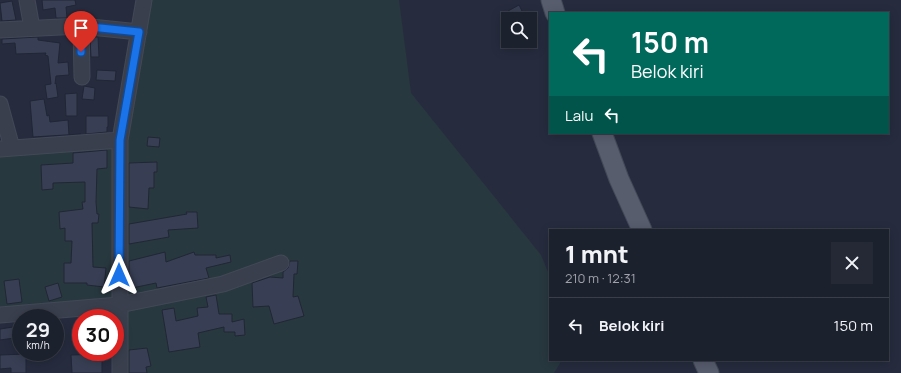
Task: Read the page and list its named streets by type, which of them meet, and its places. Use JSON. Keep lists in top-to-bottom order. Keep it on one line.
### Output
{"page":{"turn":["150 m","Belok kiri"],"then":"Lalu","heading":["1 mnt","210 m · 12:31"],"list":[{"name":"Belok kiri","value":"150 m"}],"speed":"29 km/h","limit":"30"}}
